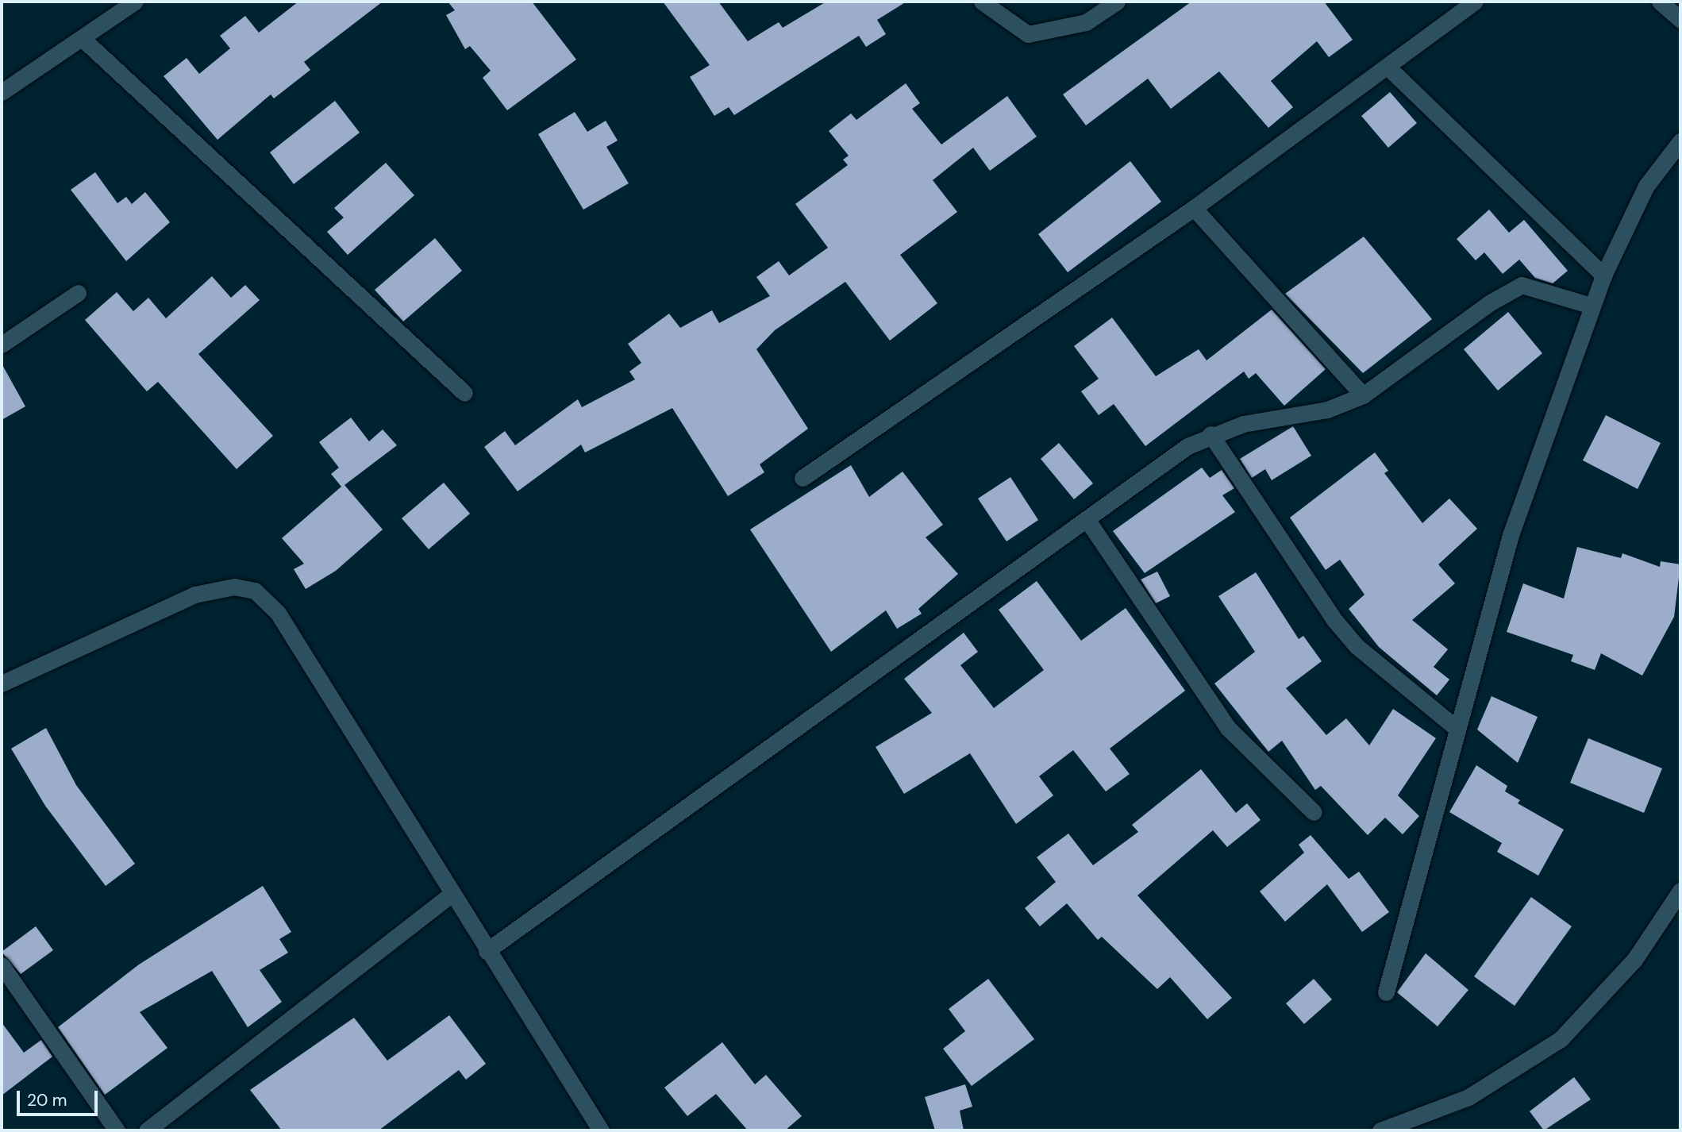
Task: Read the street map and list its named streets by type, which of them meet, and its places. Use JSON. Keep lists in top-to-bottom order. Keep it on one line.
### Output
{"scale_bar":"20 m"}
